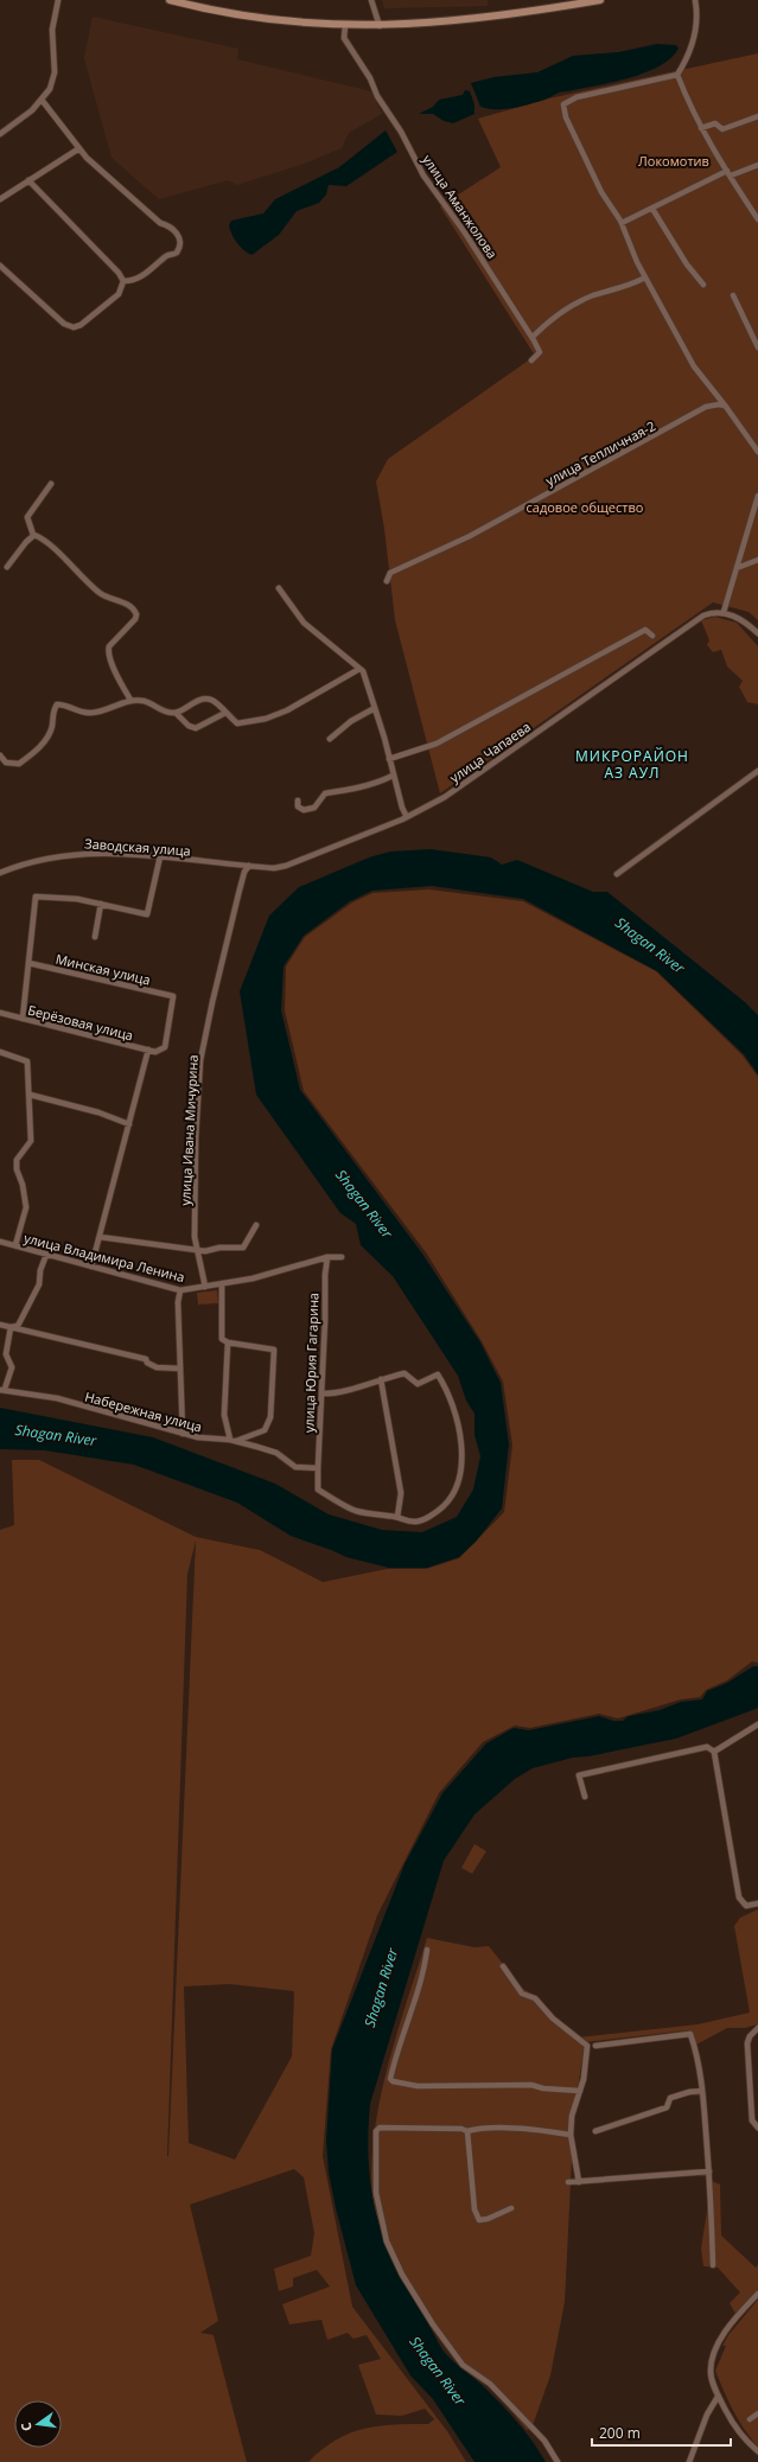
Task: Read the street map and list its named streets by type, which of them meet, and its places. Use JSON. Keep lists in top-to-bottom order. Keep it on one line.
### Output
{"streets":{"street":["улица Аманжолова","улица Тепличная-2","улица Чапаева","Заводская улица","Минская улица","Берёзовая улица","улица Ивана Мичурина","улица Владимира Ленина","улица Юрия Гагарина","Набережная улица"]},"crossings":[["улица Чапаева","Заводская улица"],["улица Чапаева","улица Ивана Мичурина"],["Заводская улица","улица Ивана Мичурина"],["Минская улица","Берёзовая улица"],["улица Ивана Мичурина","улица Владимира Ленина"],["улица Владимира Ленина","улица Юрия Гагарина"],["улица Юрия Гагарина","Набережная улица"]],"districts":["МИКРОРАЙОН АЗ АУЛ"],"water":["Shagan River"],"parks":["Локомотив","садовое общество"],"scale_bar":"200 m","north":"left"}
